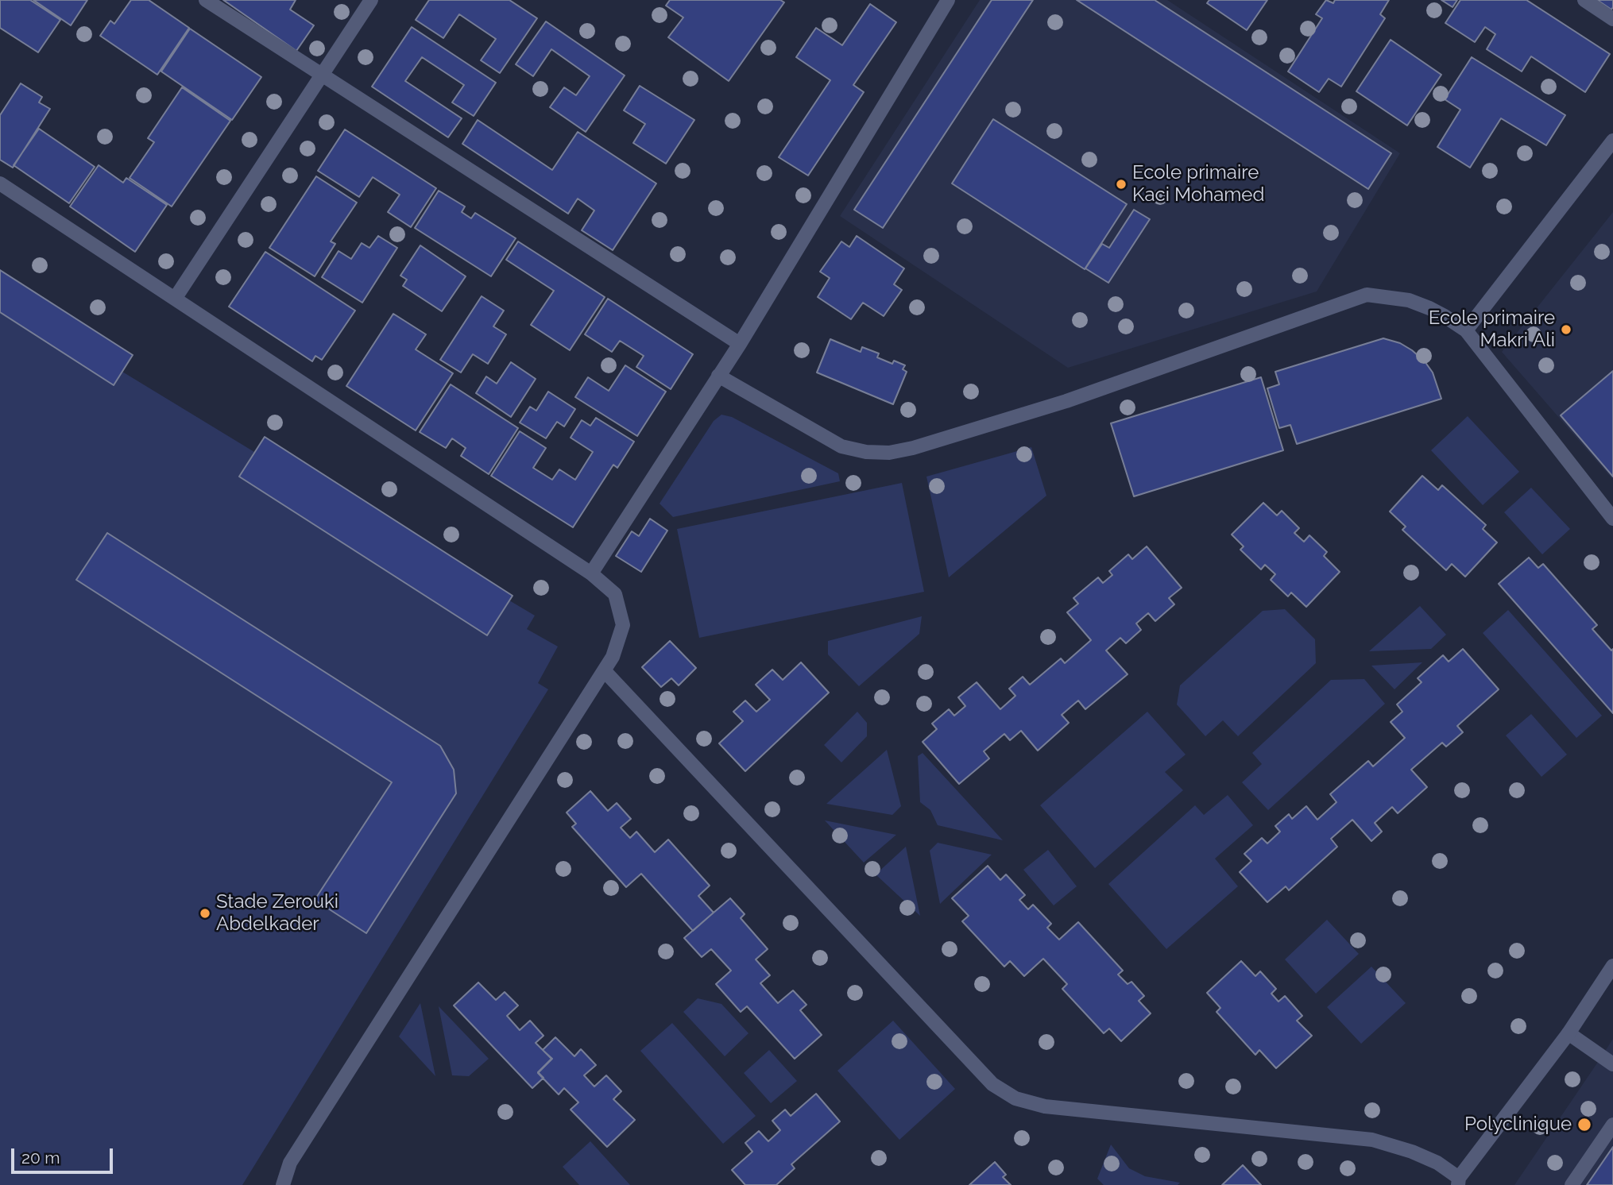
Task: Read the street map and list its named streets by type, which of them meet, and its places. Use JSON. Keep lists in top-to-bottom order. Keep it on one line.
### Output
{"places":["Ecole primaire Kaci Mohamed","Ecole primaire Makri Ali","Stade Zerouki Abdelkader","Polyclinique"],"scale_bar":"20 m"}
